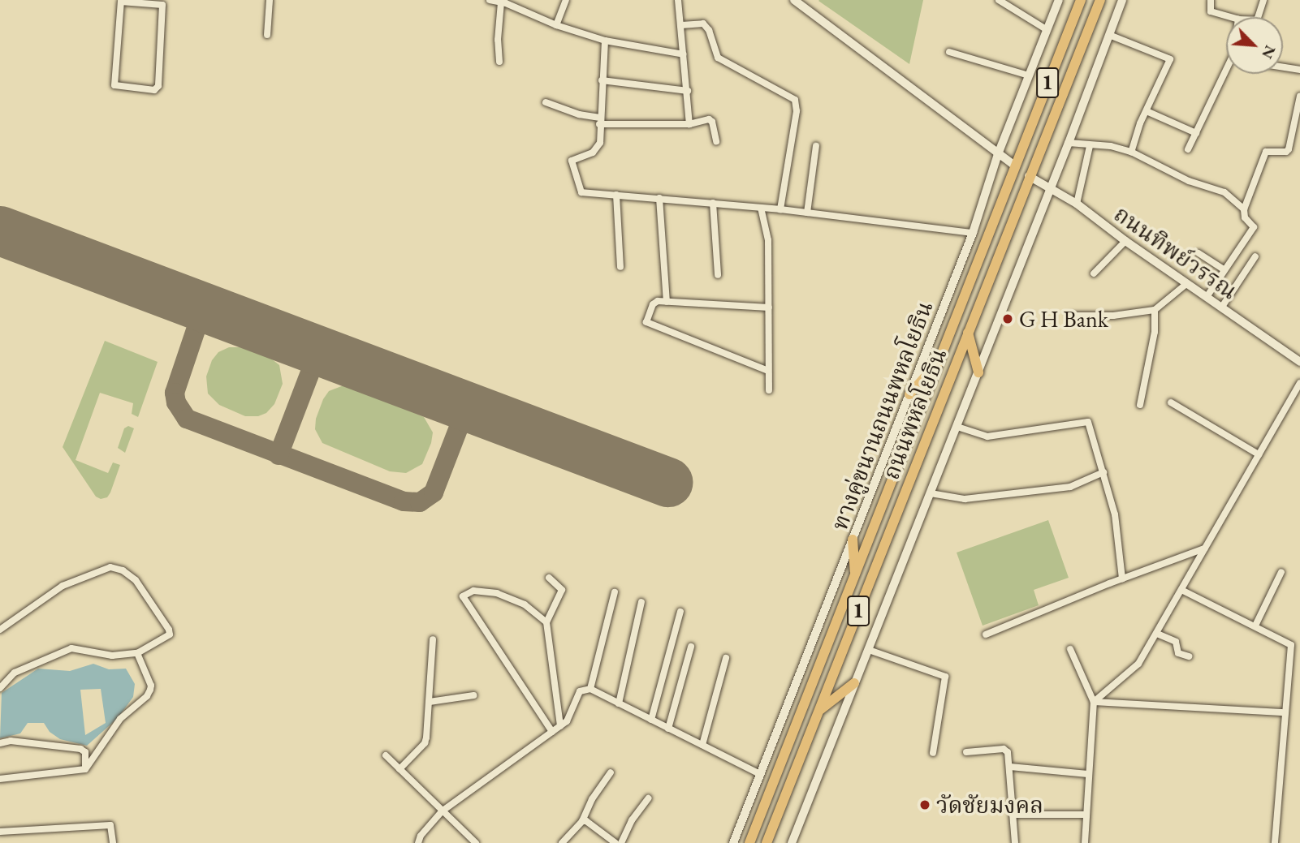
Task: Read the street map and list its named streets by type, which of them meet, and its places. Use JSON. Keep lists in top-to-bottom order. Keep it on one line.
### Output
{"streets":{"highway":["1","ถนนพหลโยธิน"],"main road":["ทางคู่ขนานถนนพหลโยธิน"],"street":["ถนนทิพย์วรรณ"]},"crossings":[["1","ถนนทิพย์วรรณ"],["ถนนทิพย์วรรณ","ถนนพหลโยธิน"]],"places":["G H Bank","วัดชัยมงคล"],"north":"bottom right"}
